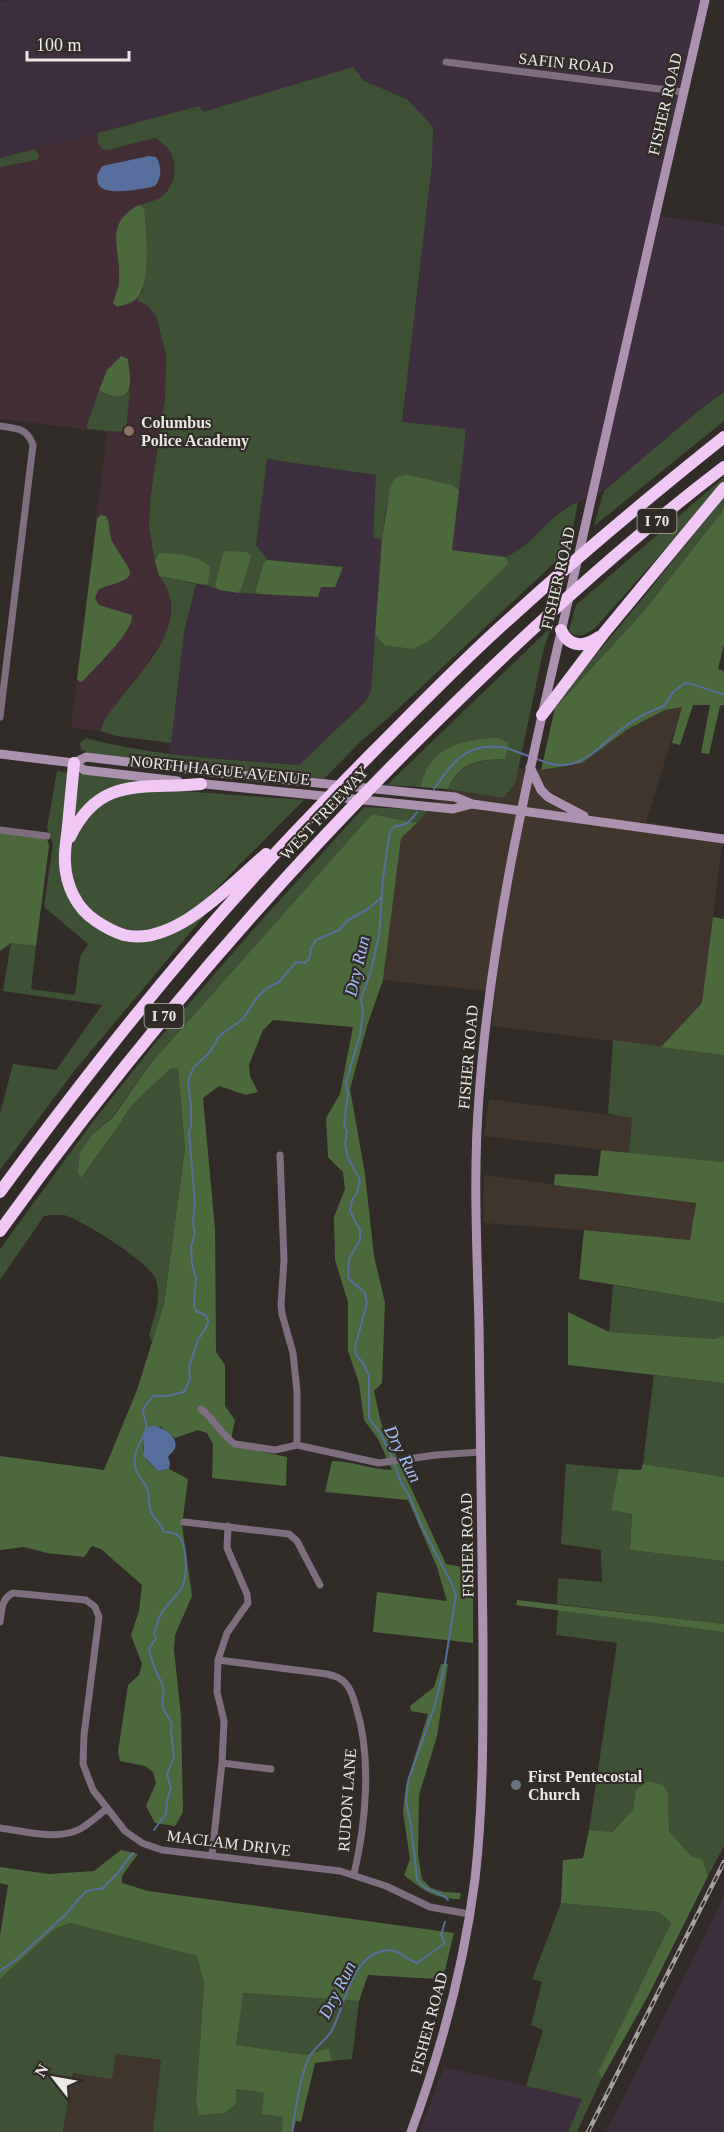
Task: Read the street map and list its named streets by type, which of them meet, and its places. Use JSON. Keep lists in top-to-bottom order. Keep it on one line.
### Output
{"streets":{"highway":["I 70","WEST FREEWAY"],"main road":["FISHER ROAD","NORTH HAGUE AVENUE"],"street":["SAFIN ROAD","RUDON LANE","MACLAM DRIVE"]},"crossings":[["SAFIN ROAD","FISHER ROAD"],["FISHER ROAD","NORTH HAGUE AVENUE"],["FISHER ROAD","MACLAM DRIVE"],["RUDON LANE","MACLAM DRIVE"]],"water":["Dry Run"],"places":["Columbus Police Academy","First Pentecostal Church"],"scale_bar":"100 m","north":"top left"}
